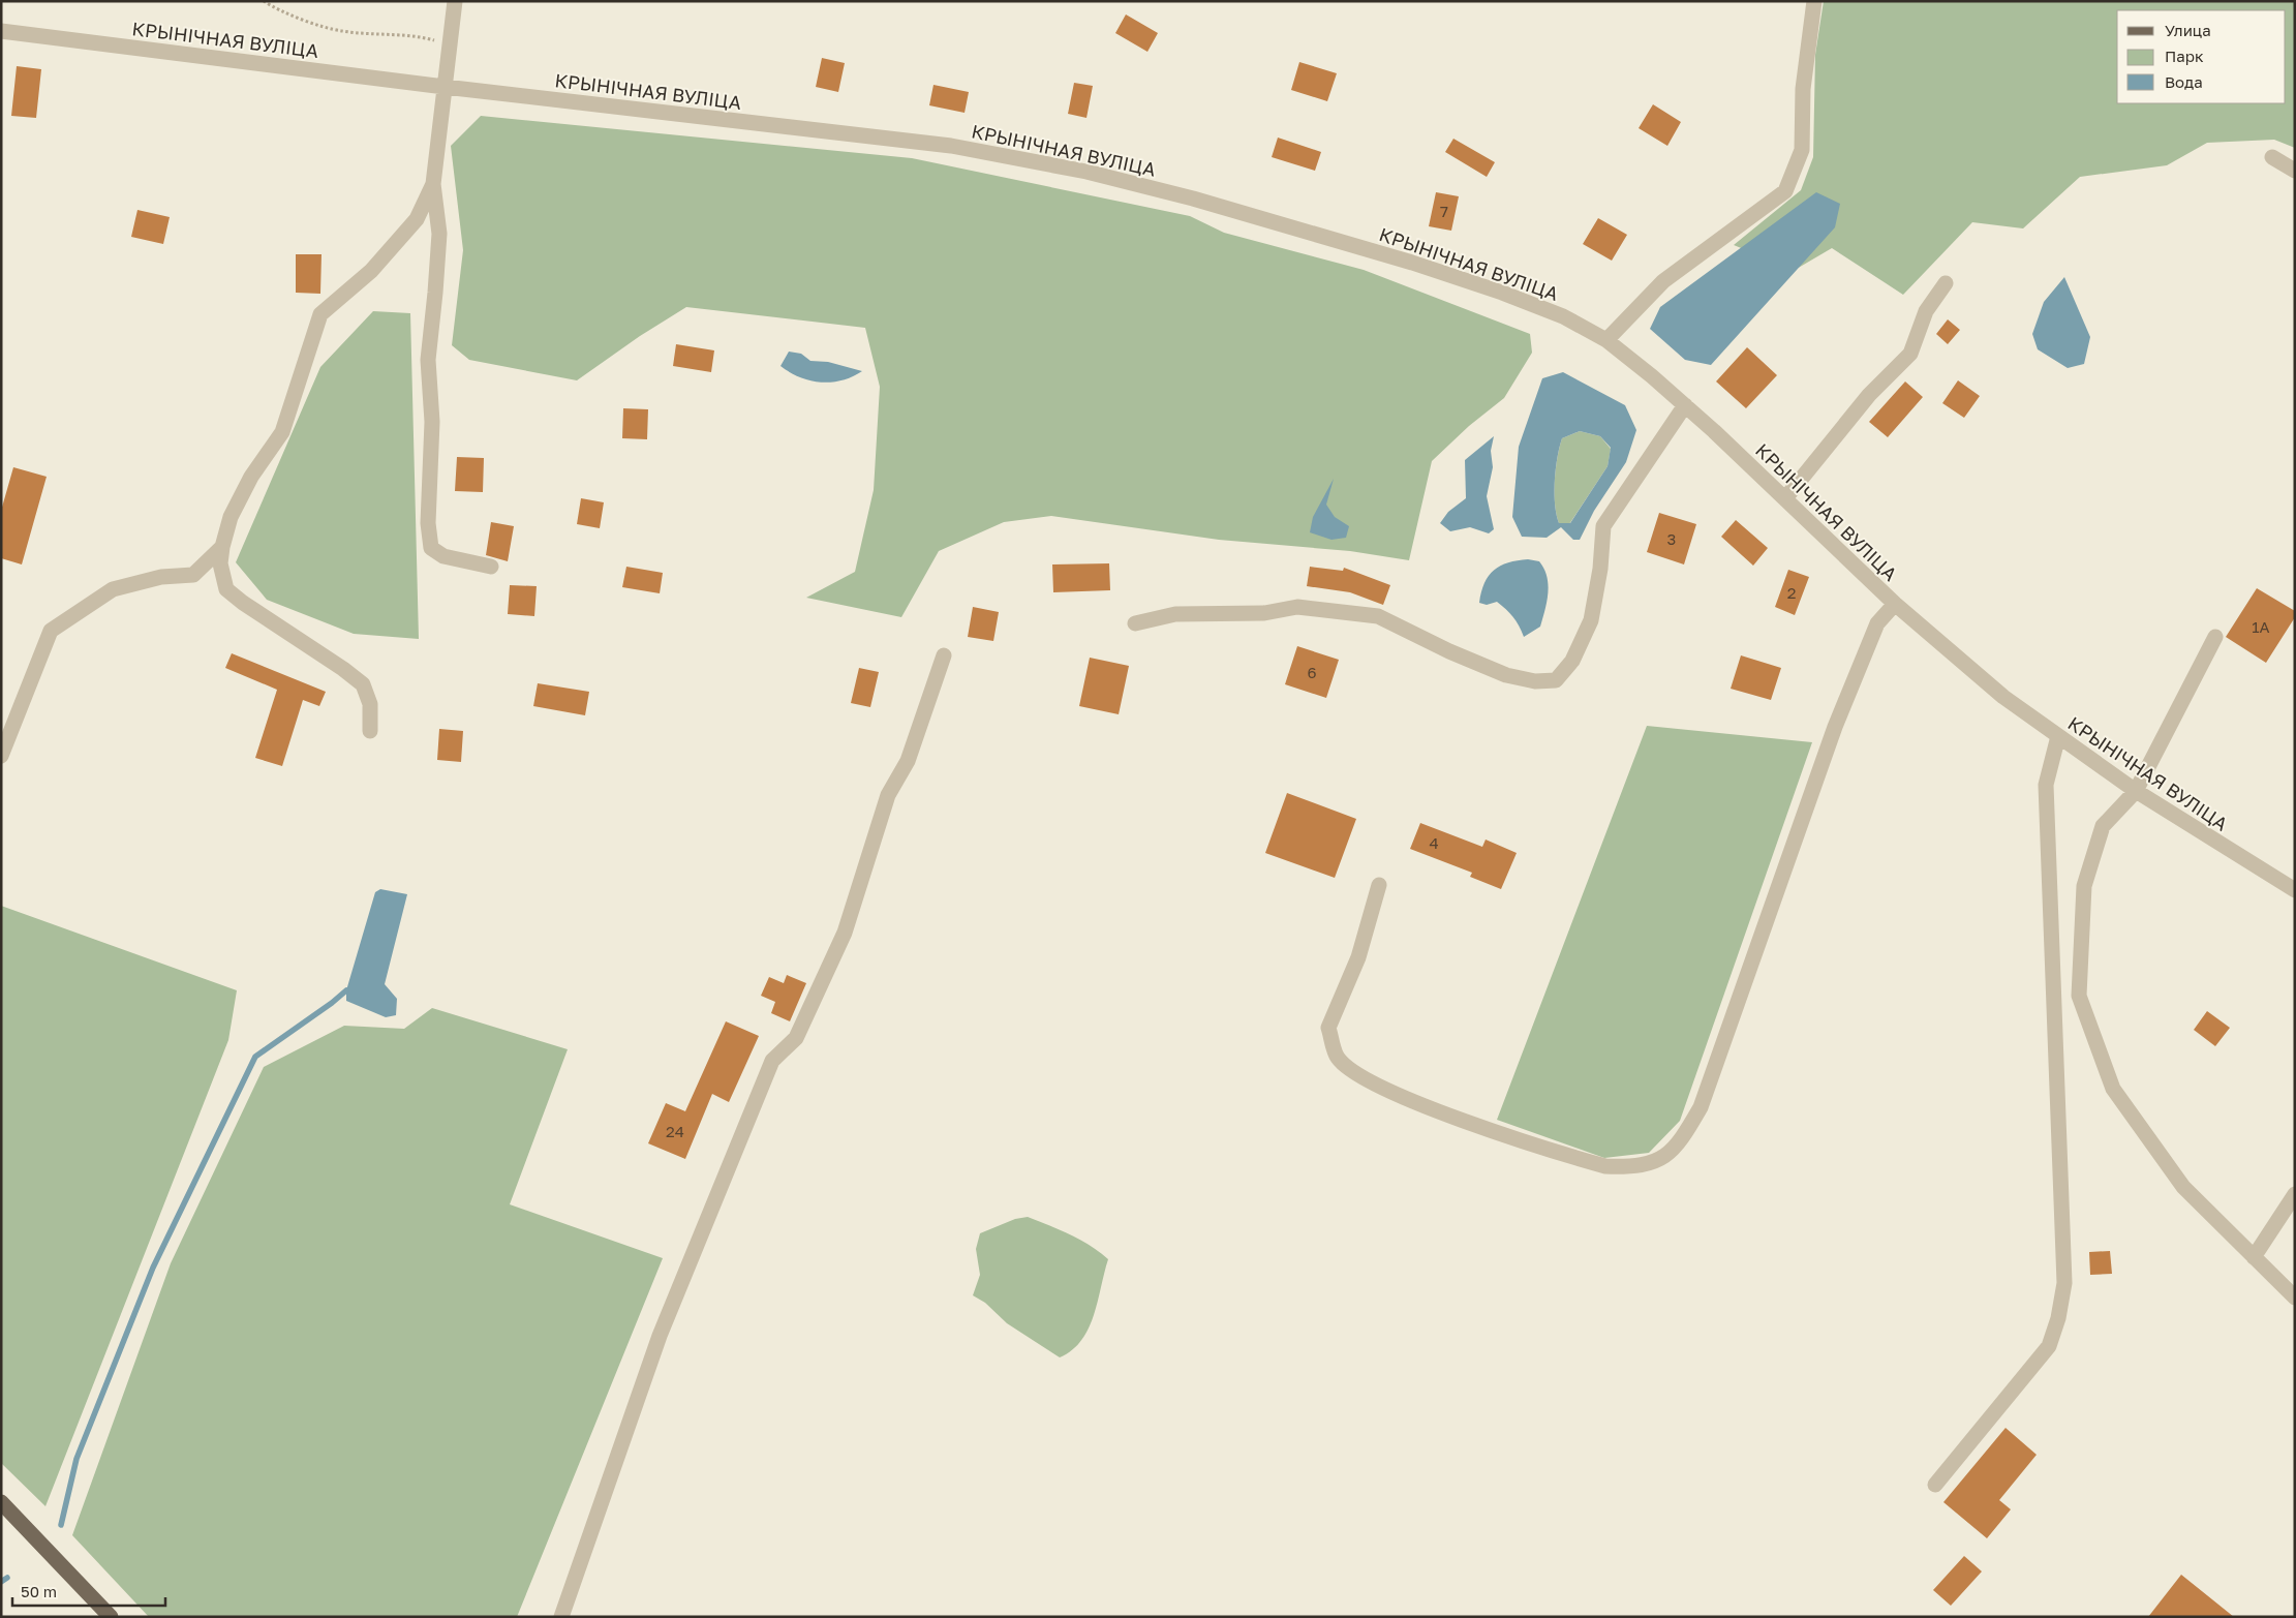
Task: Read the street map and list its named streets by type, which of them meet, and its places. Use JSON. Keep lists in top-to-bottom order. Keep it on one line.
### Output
{"streets":{"street":["КРЫНІЧНАЯ ВУЛІЦА"]},"house_numbers":["7","3","2","1А","6","4","24"],"legend":["Улица","Парк","Вода"],"scale_bar":"50 m"}
